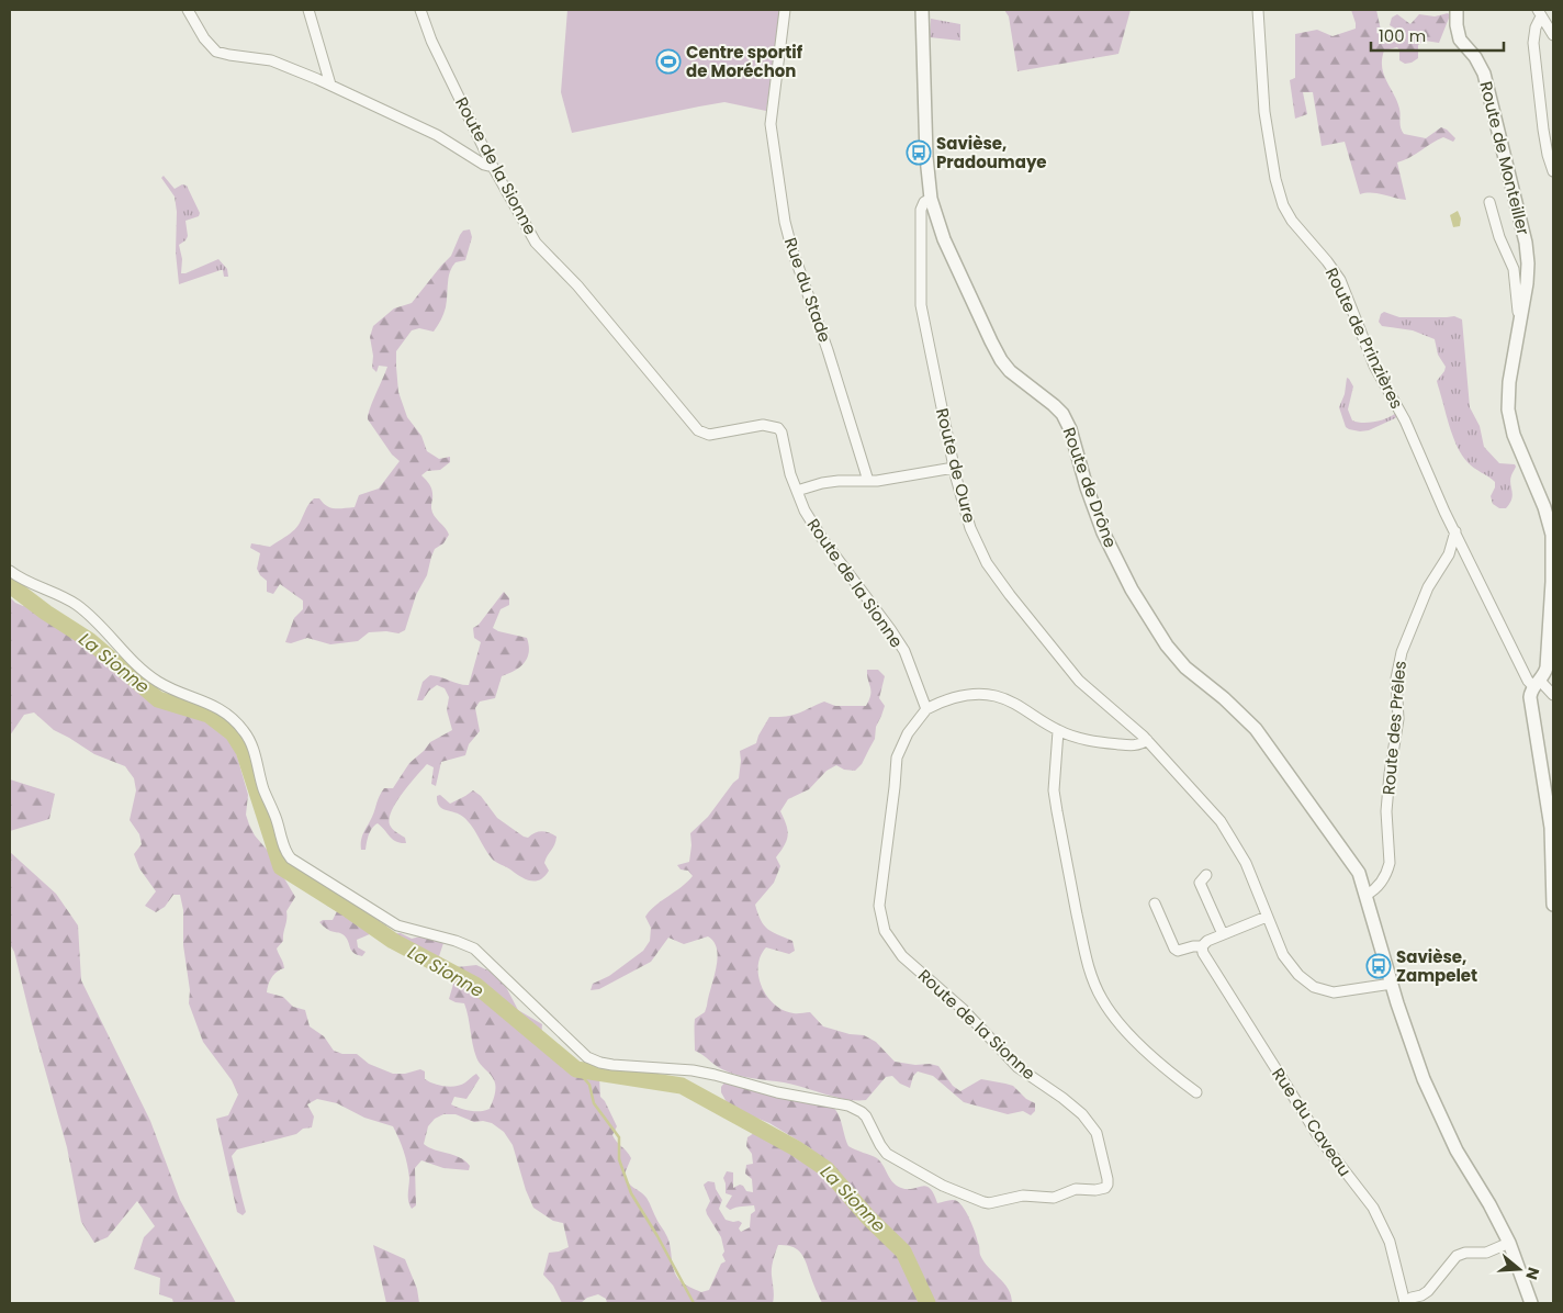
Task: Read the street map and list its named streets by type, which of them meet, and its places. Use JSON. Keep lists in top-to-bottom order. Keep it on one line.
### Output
{"streets":{"street":["Route de Monteiller","Route de la Sionne","Rue du Stade","Route de Prinzières","Route de Oure","Route de Drône","Route des Prêles","Rue du Caveau"]},"crossings":[["Route de Monteiller","Route de Prinzières"],["Route de Prinzières","Route des Prêles"],["Route de Oure","Route de Drône"],["Route de Drône","Route des Prêles"]],"water":["La Sionne"],"places":{"sports":["Centre sportif de Moréchon"],"bus stop":["Savièse, Pradoumaye","Savièse, Zampelet"]},"scale_bar":"100 m","north":"right"}
